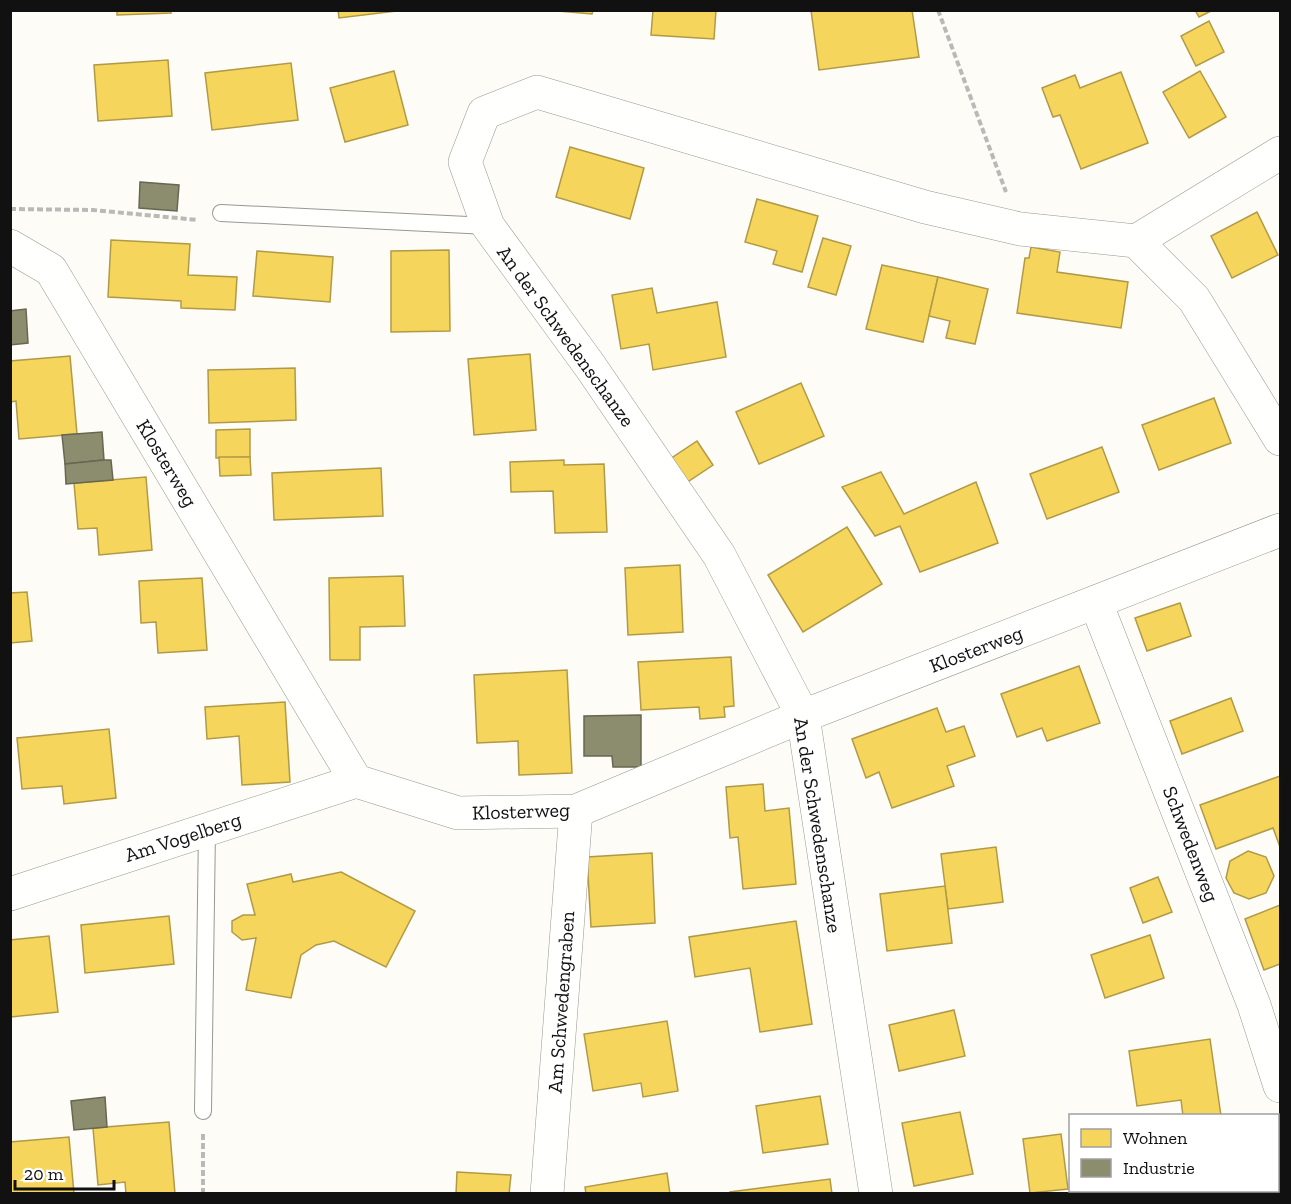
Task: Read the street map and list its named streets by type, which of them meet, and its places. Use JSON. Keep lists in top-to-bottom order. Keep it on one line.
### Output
{"streets":{"street":["An der Schwedenschanze","Klosterweg","Am Vogelberg","Schwedenweg","Am Schwedengraben"]},"crossings":[["An der Schwedenschanze","Klosterweg"],["Klosterweg","Am Vogelberg"],["Klosterweg","Schwedenweg"],["Klosterweg","Am Schwedengraben"]],"legend":["Wohnen","Industrie"],"scale_bar":"20 m"}
